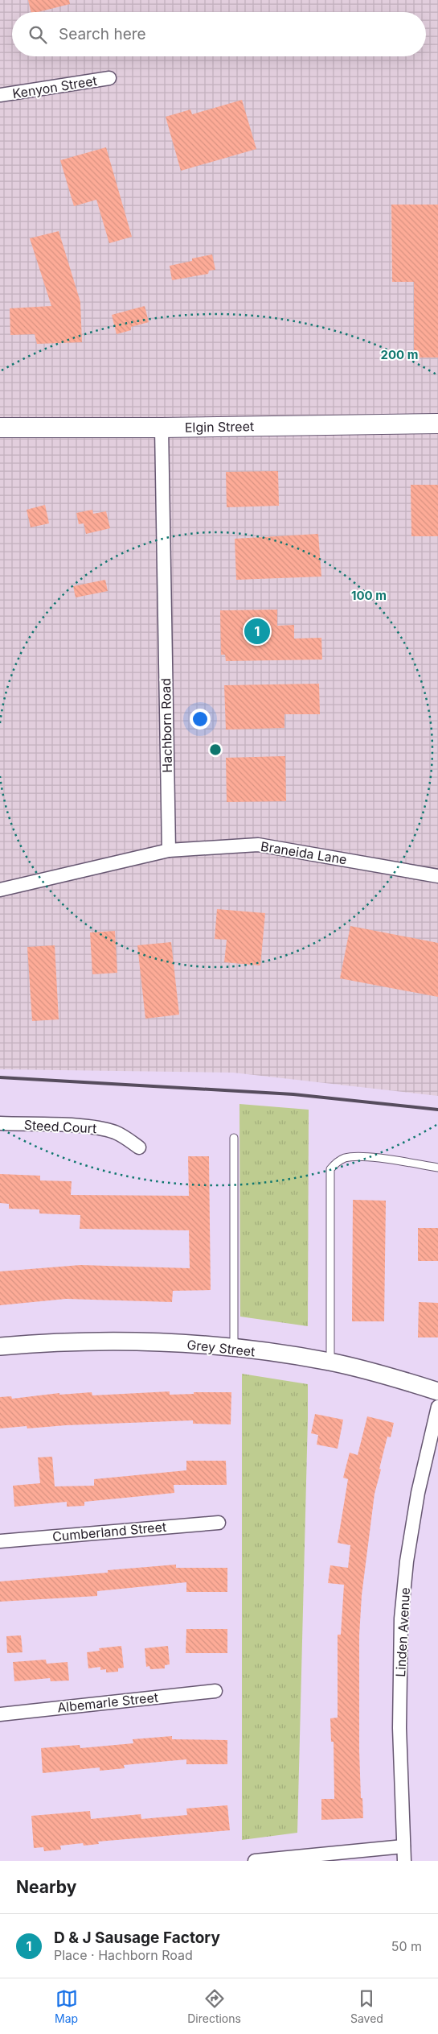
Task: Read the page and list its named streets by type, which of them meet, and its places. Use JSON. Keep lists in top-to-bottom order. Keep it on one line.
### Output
{"streets":{"main road":["Elgin Street"],"street":["Kenyon Street","Hachborn Road","Braneida Lane","Steed Court","Grey Street","Cumberland Street","Linden Avenue","Albemarle Street"]},"crossings":[["Elgin Street","Hachborn Road"],["Hachborn Road","Braneida Lane"]],"page":{"search":"Search here","pins":"1","heading":"Nearby","list":[{"mark":"1","name":"D & J Sausage Factory","note":"Place · Hachborn Road","value":"50 m"}],"nav":["Map","Directions","Saved"]},"rings":["200 m","100 m"]}
